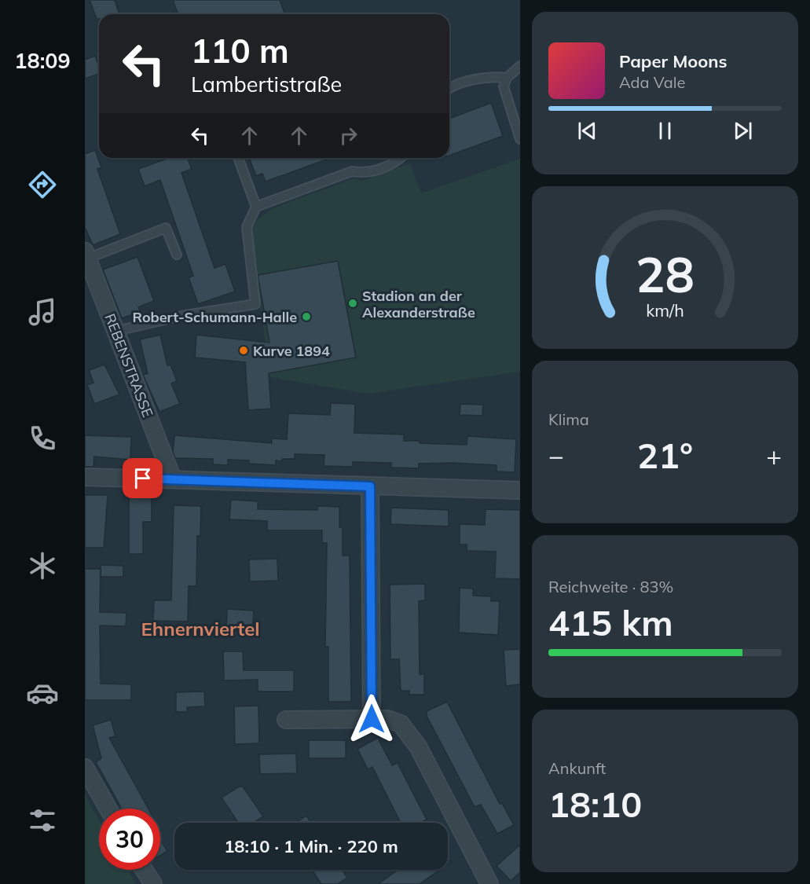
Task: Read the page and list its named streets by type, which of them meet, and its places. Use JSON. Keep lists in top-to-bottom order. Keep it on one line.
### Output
{"streets":{"street":["REBENSTRASSE"]},"districts":["Ehnernviertel"],"places":["Stadion an der Alexanderstraße","Robert-Schumann-Halle","Kurve 1894"],"page":{"tabs":"18:09","turn":["110 m","Lambertistraße"],"song":["Paper Moons","Ada Vale"],"tile":["Klima",["Reichweite · 83%","415 km"],["Ankunft","18:10"]],"heat":["−","21°","+"],"limit":"30","trip":"18:10 · 1 Min. · 220 m","gauge":["28","km/h"]}}
